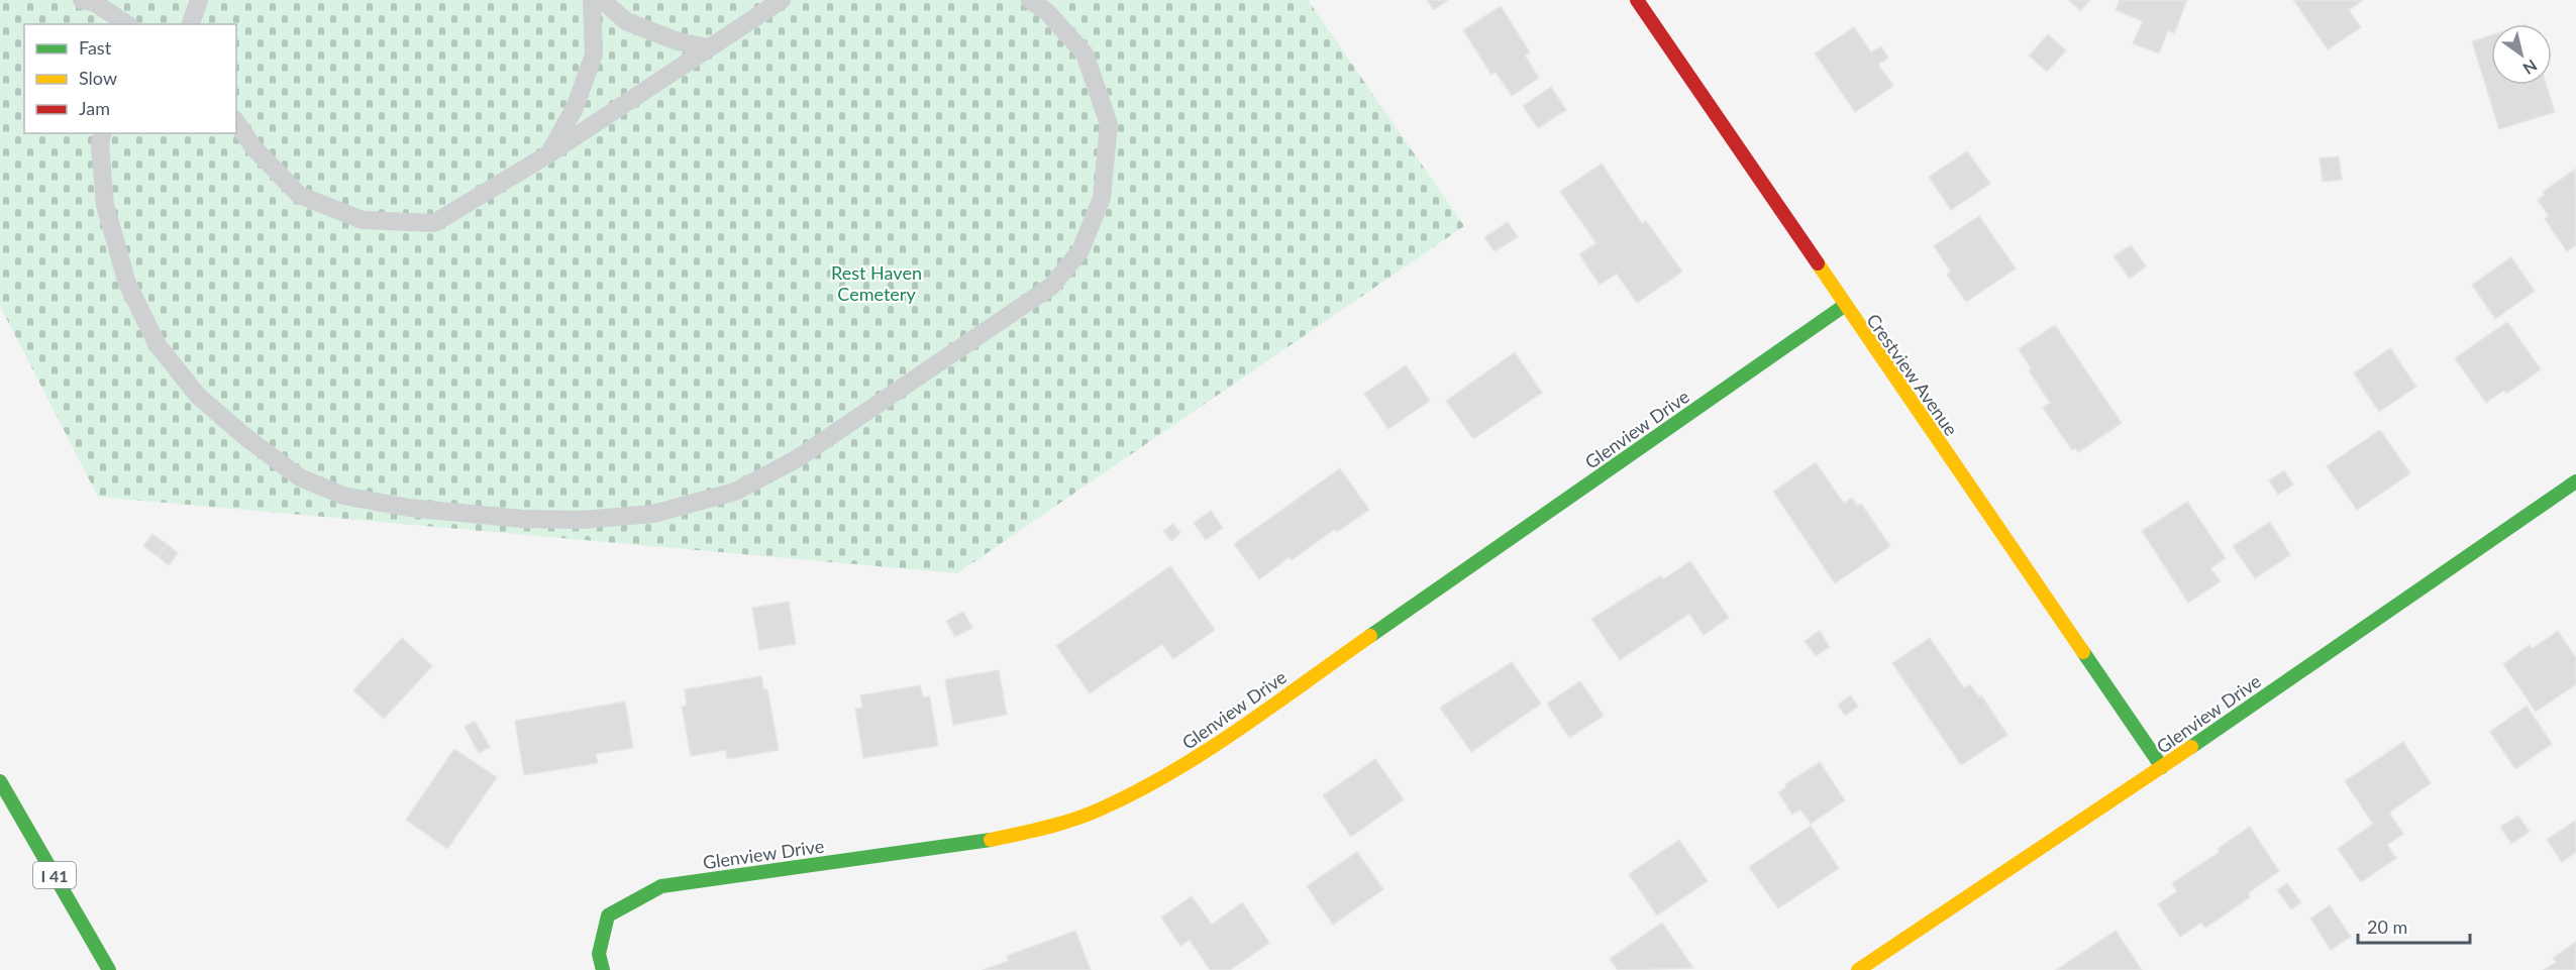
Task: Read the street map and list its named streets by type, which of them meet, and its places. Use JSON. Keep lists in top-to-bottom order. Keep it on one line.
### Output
{"streets":{"main road":["Crestview Avenue","Glenview Drive","I 41"]},"crossings":[["Crestview Avenue","Glenview Drive"]],"parks":["Rest Haven Cemetery"],"legend":["Fast","Slow","Jam"],"scale_bar":"20 m","north":"bottom right"}
